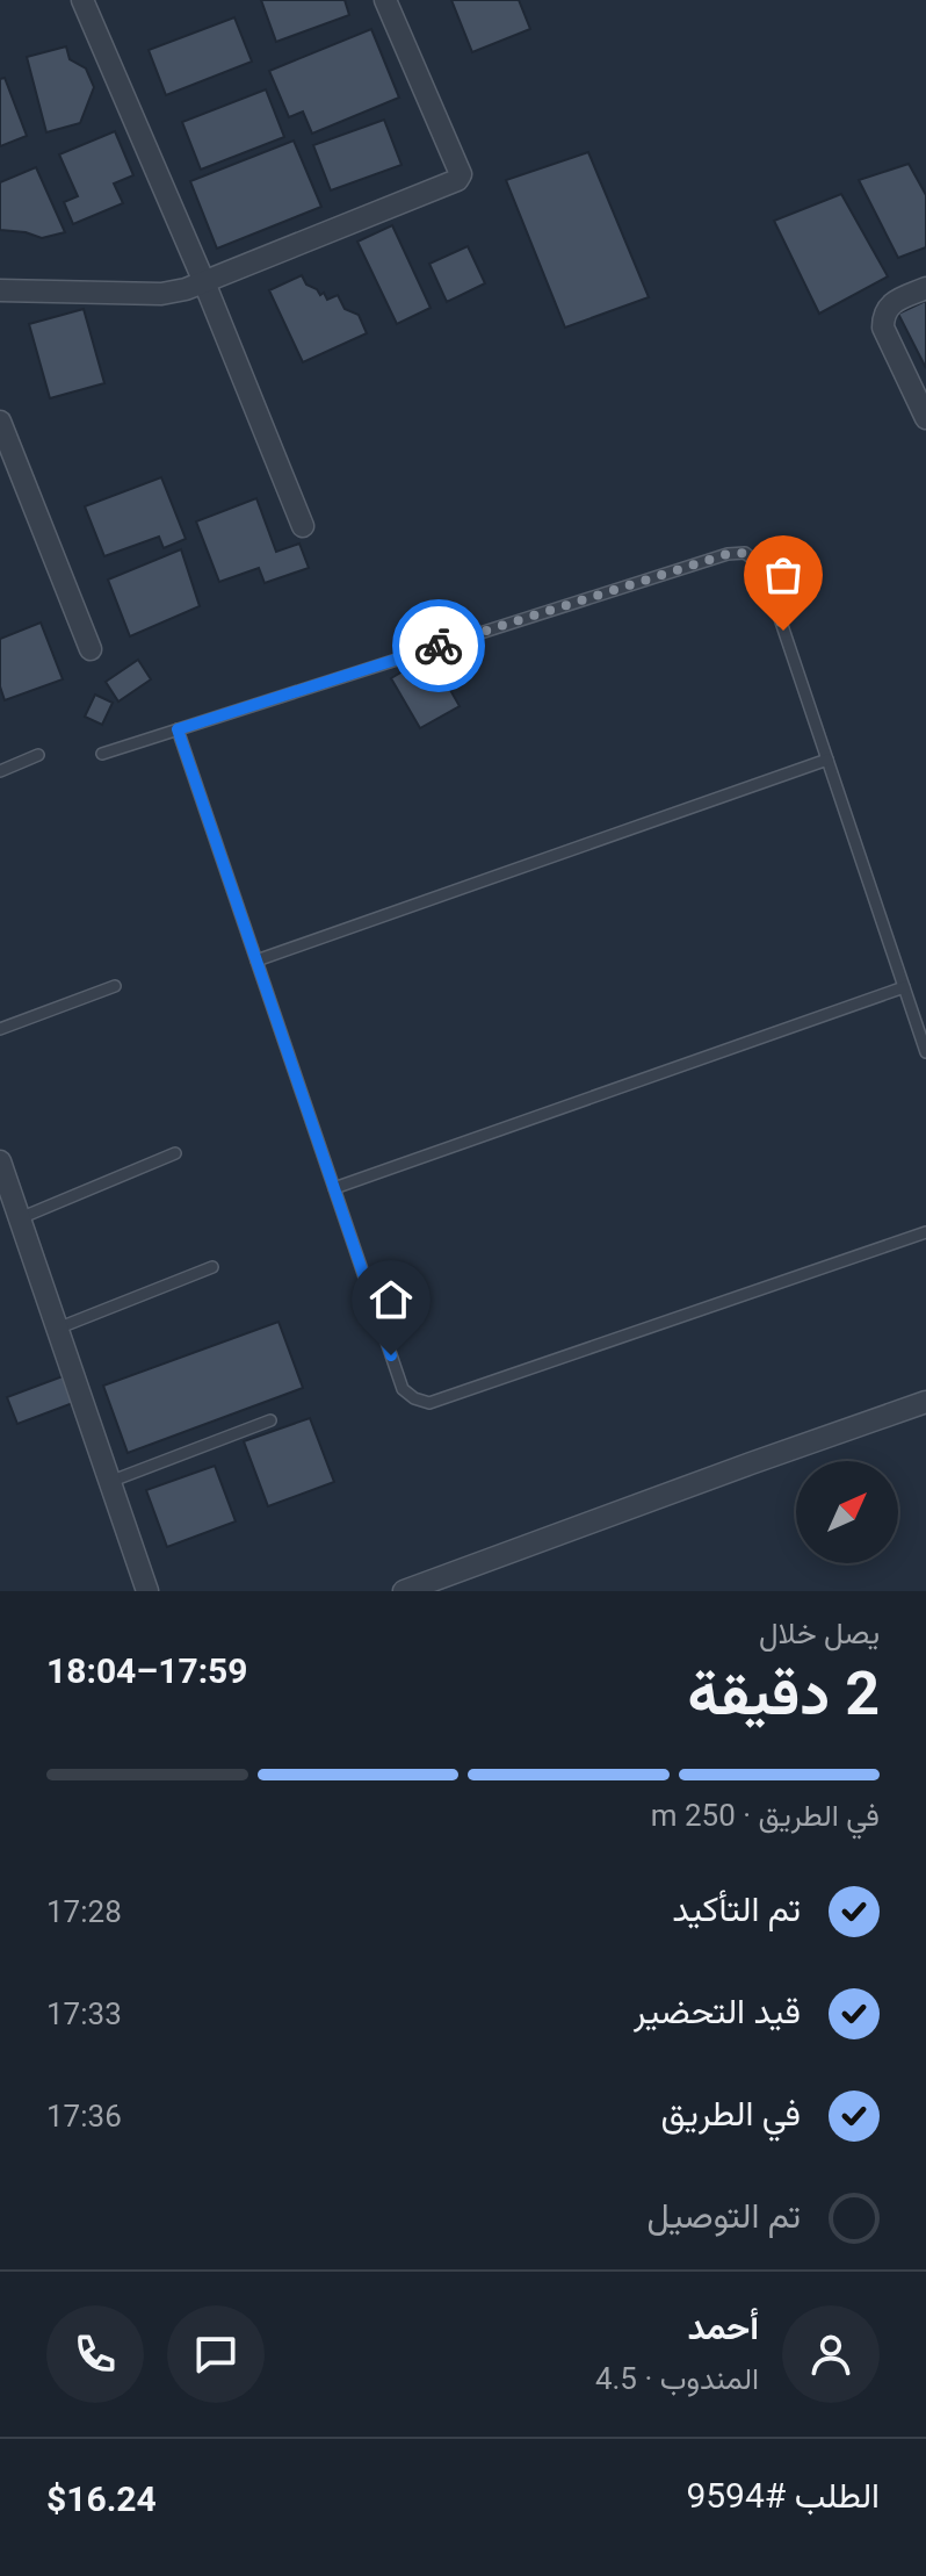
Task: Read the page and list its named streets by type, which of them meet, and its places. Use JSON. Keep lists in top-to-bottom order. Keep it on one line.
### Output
{"north":"top right","page":{"heading":["2 دقيقة","يصل خلال","17:59–18:04"],"panel":["أحمد","المندوب · 4.5","الطلب #9594","$16.24"],"bar":"في الطريق · 250 m","list":[["تم التأكيد","17:28"],["قيد التحضير","17:33"],["في الطريق","17:36"],"تم التوصيل"]}}
